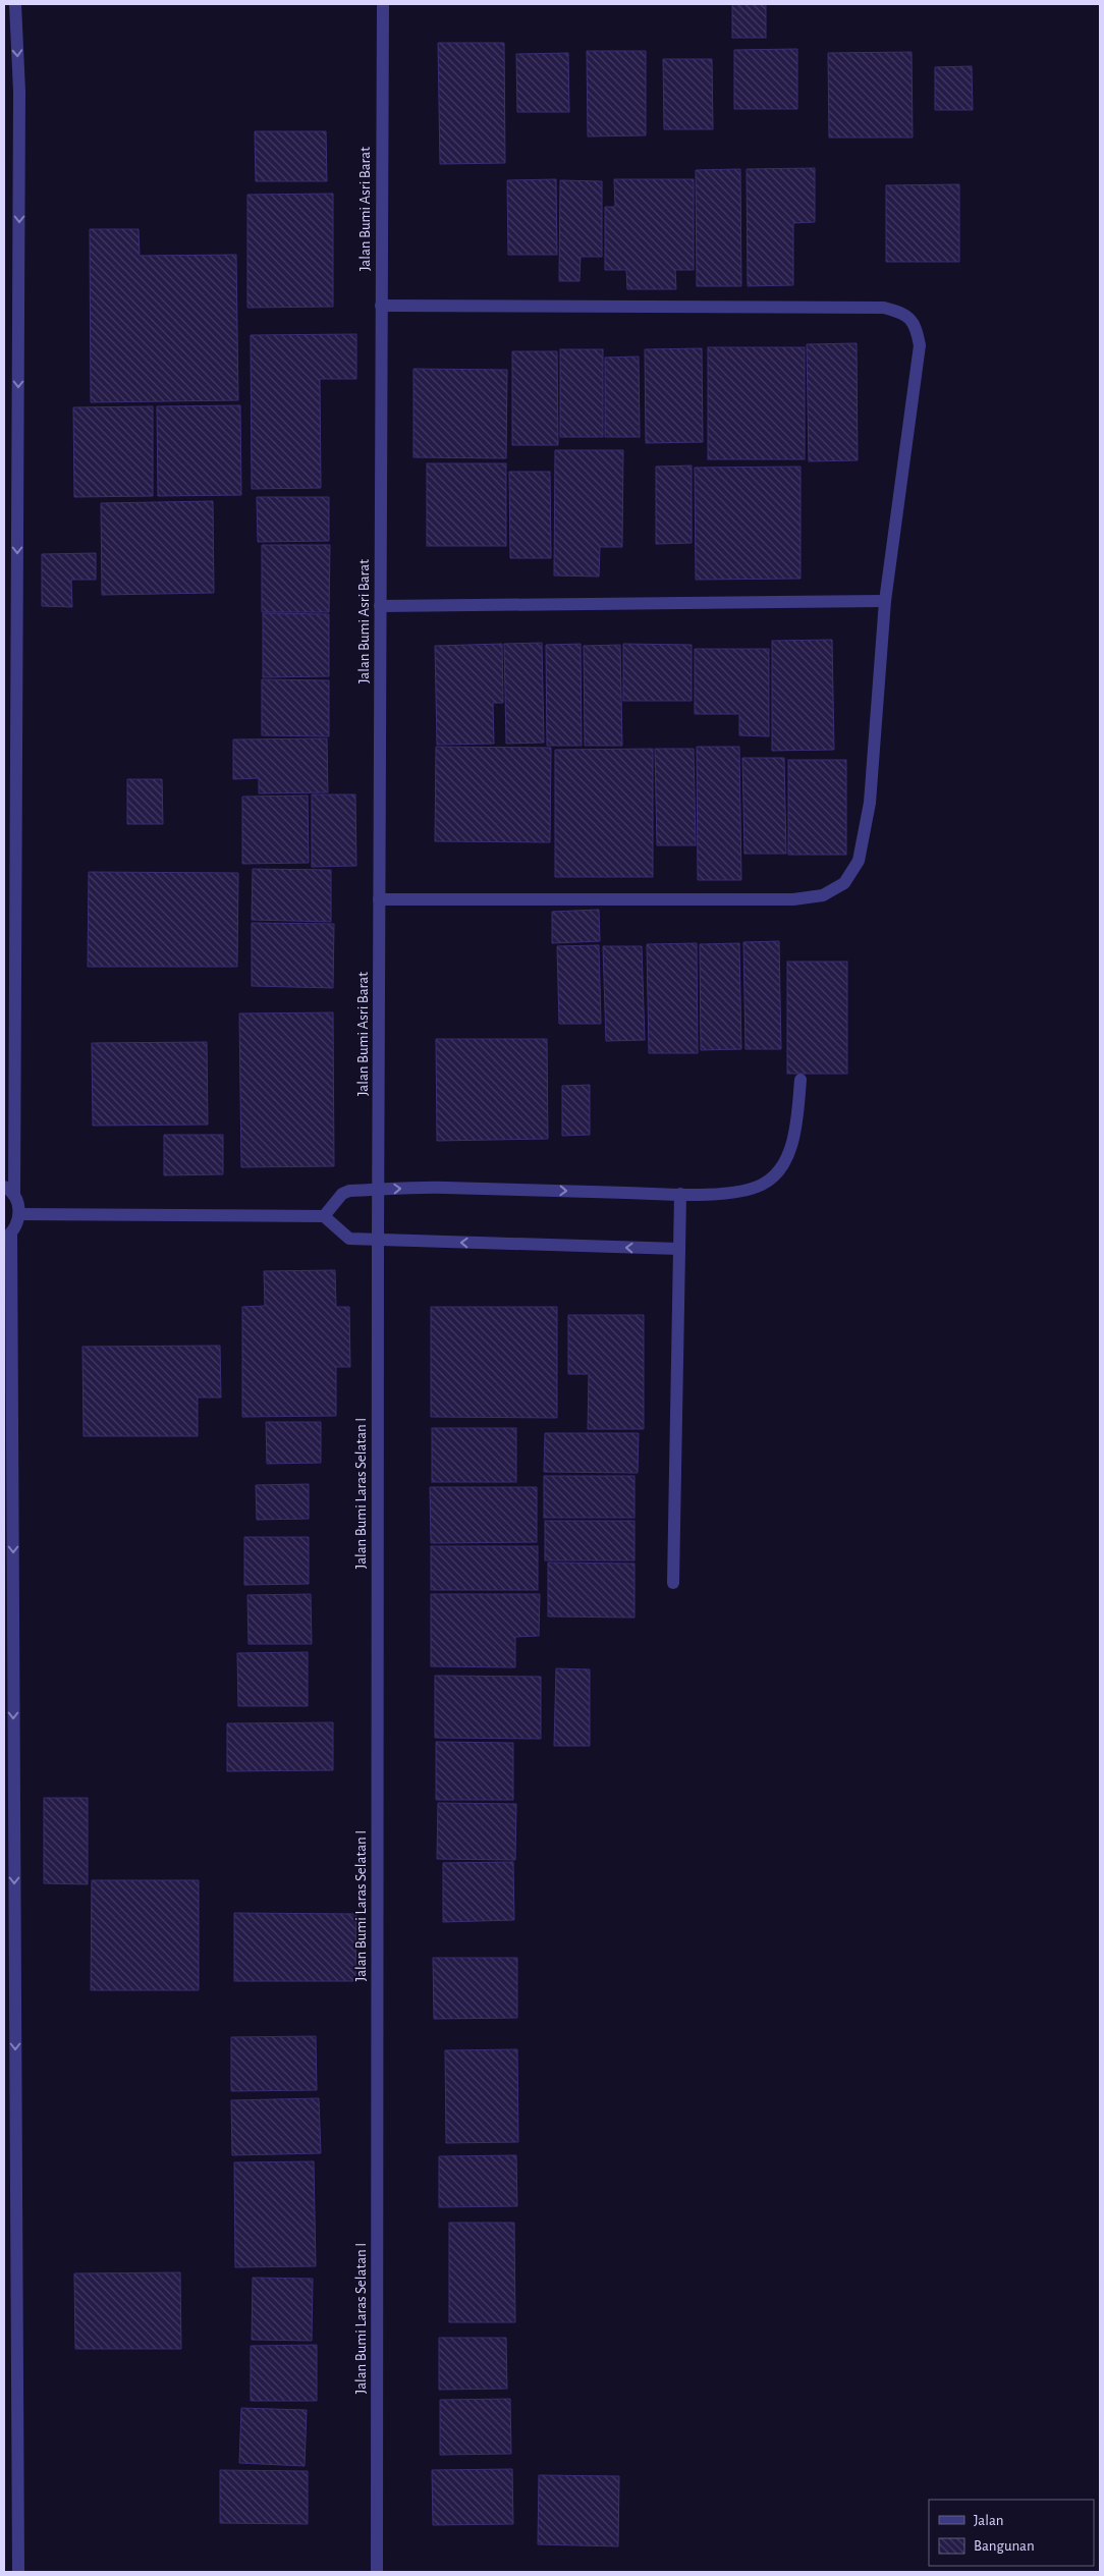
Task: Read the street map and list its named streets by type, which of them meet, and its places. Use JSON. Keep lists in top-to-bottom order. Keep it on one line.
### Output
{"streets":{"street":["Jalan Bumi Asri Barat","Jalan Bumi Laras Selatan I"]},"crossings":[["Jalan Bumi Asri Barat","Jalan Bumi Laras Selatan I"]],"legend":["Jalan","Bangunan"]}
